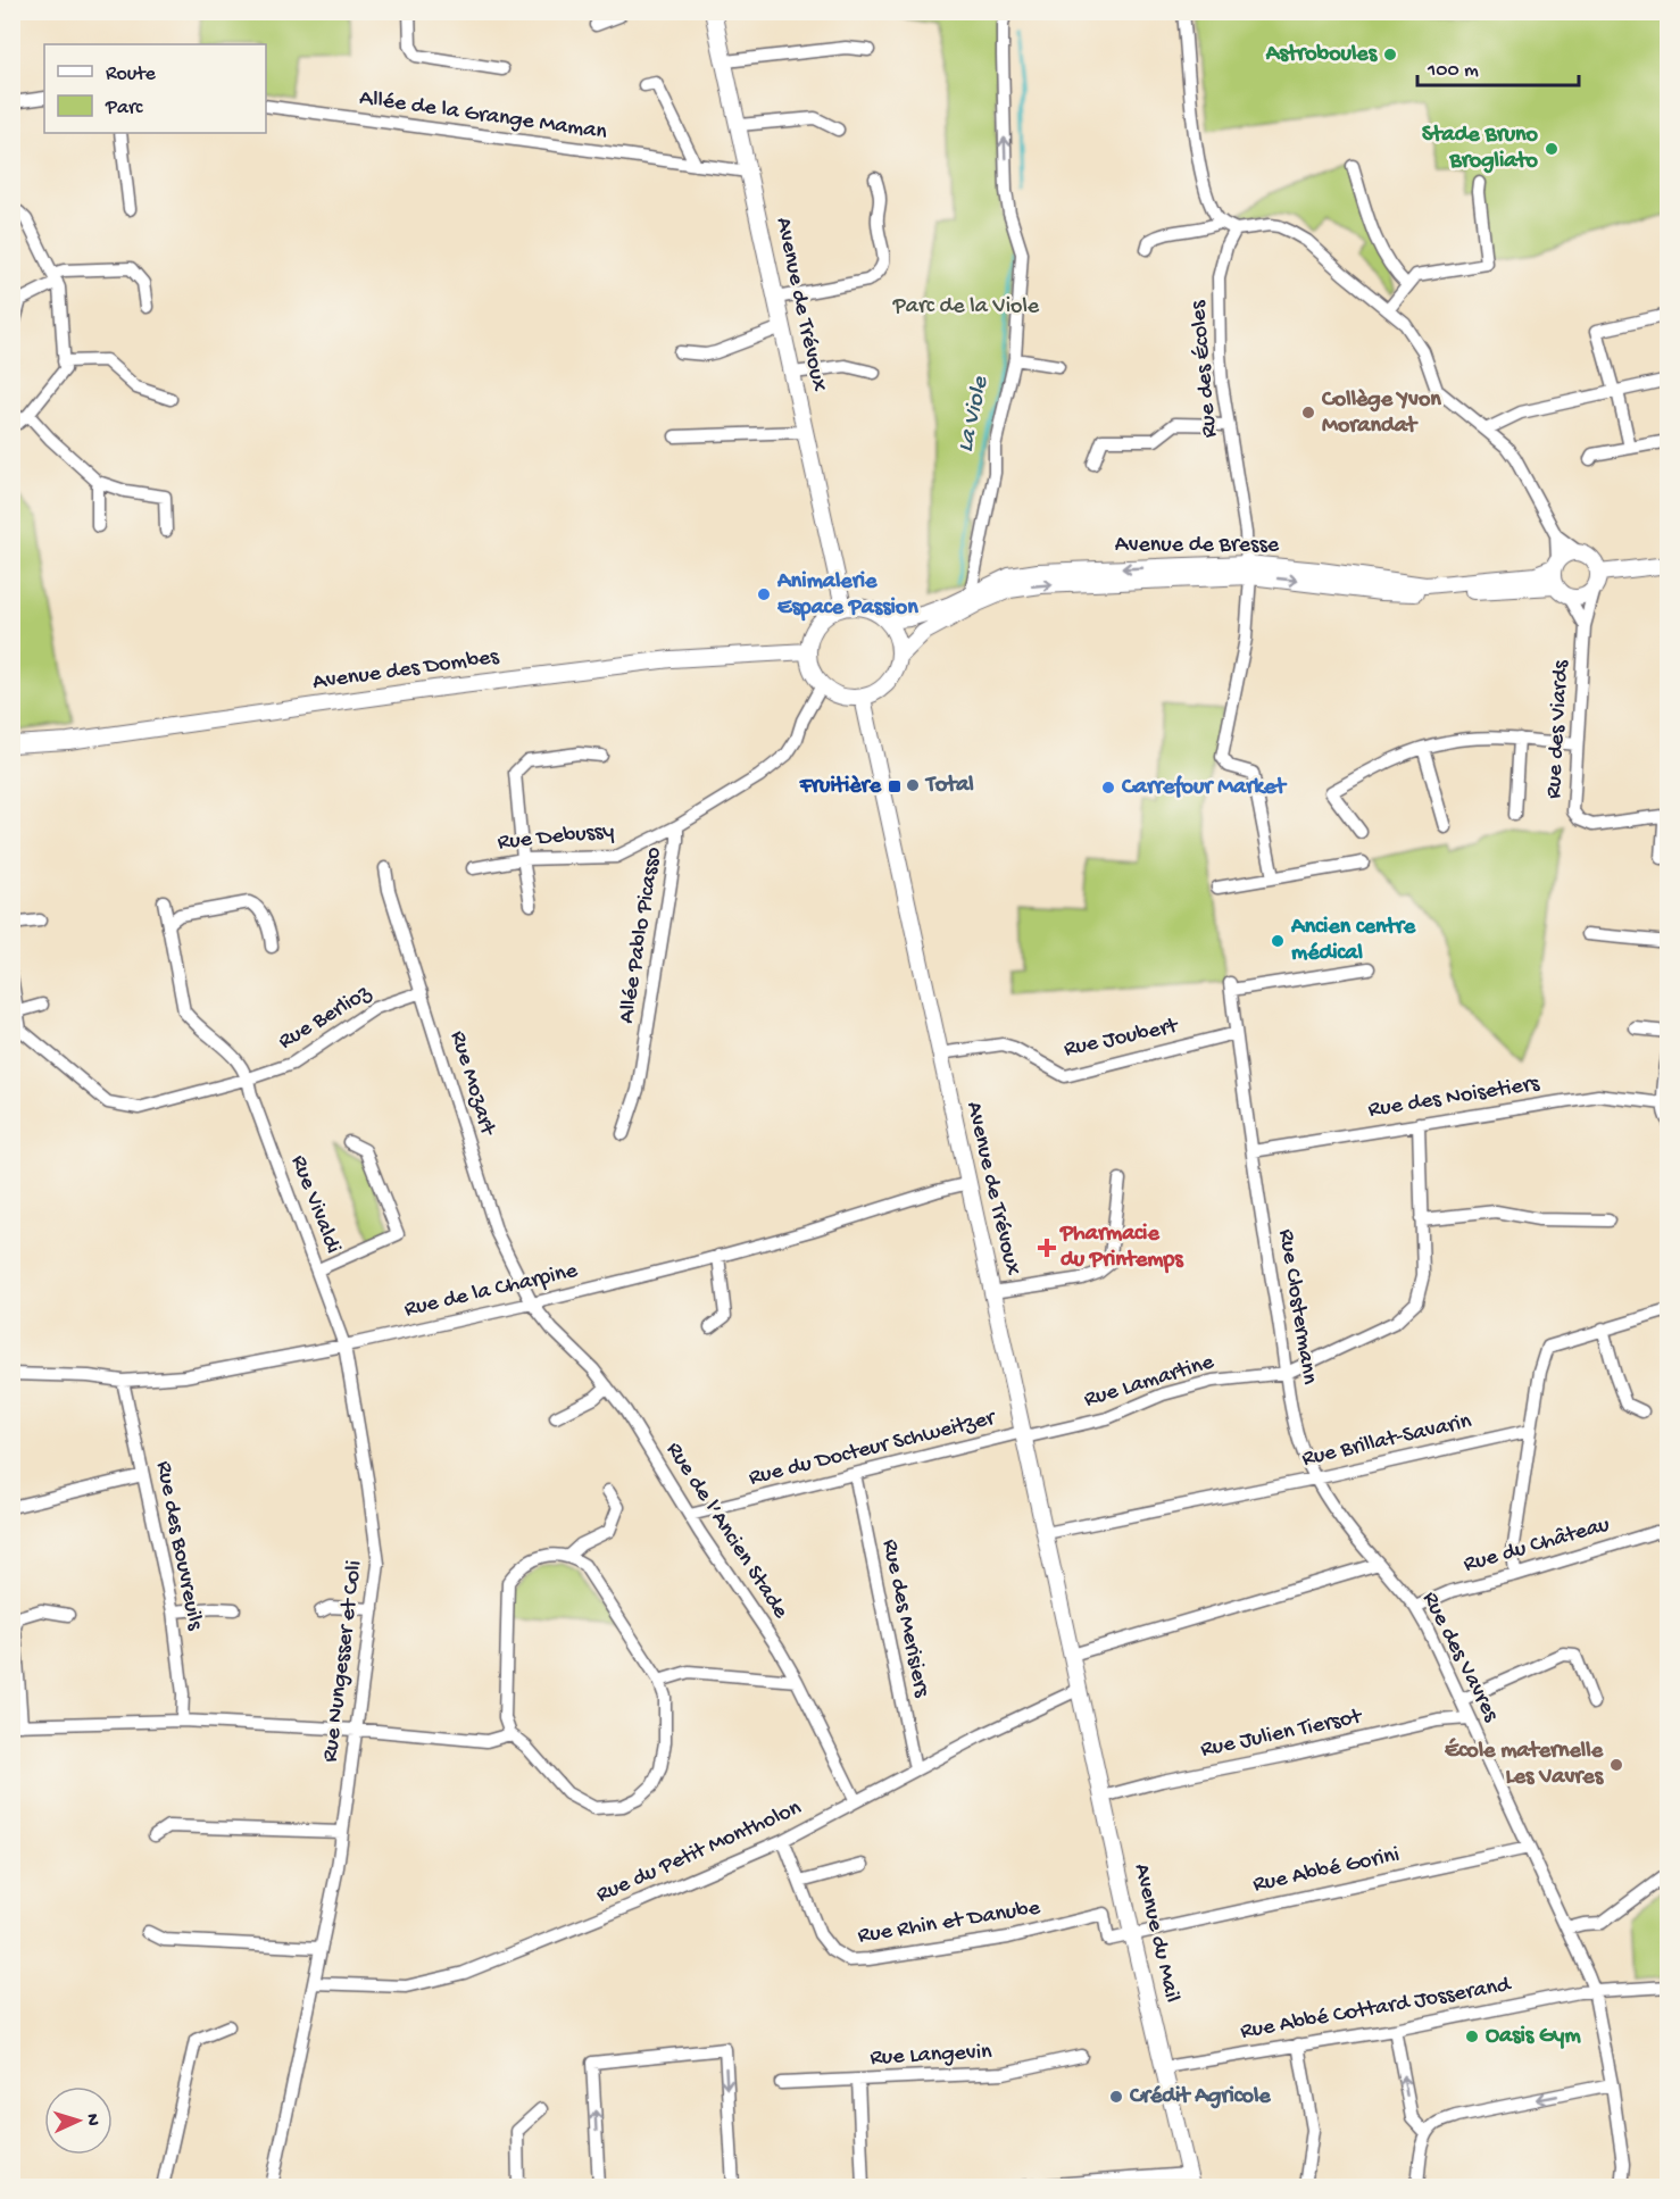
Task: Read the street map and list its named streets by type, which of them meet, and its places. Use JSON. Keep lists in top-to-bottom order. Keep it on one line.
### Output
{"streets":{"main road":["Avenue de Trévoux","Avenue de Bresse","Avenue des Dombes","Avenue du Mail"],"street":["Allée de la Grange Maman","Rue des Écoles","Rue des Viards","Rue Debussy","Allée Pablo Picasso","Rue Berlioz","Rue Joubert","Rue Mozart","Rue des Noisetiers","Rue Vivaldi","Rue de la Charpine","Rue Clostermann","Rue Lamartine","Rue Brillat-Savarin","Rue du Docteur Schweitzer","Rue de l’Ancien Stade","Rue des Bouvreuils","Rue du Château","Rue des Merisiers","Rue des Vavres","Rue Nungesser et Coli","Rue Julien Tiersot","Rue du Petit Montholon","Rue Abbé Gorini","Rue Rhin et Danube","Rue Abbé Cottard Josserand","Rue Langevin"]},"crossings":[["Allée de la Grange Maman","Avenue de Trévoux"],["Avenue de Trévoux","Avenue de Bresse"],["Avenue de Trévoux","Avenue des Dombes"],["Avenue de Trévoux","Allée Pablo Picasso"],["Avenue de Trévoux","Rue Joubert"],["Avenue de Trévoux","Rue de la Charpine"],["Avenue de Trévoux","Rue Lamartine"],["Avenue de Trévoux","Rue Brillat-Savarin"],["Avenue de Trévoux","Rue du Docteur Schweitzer"],["Avenue de Trévoux","Rue du Petit Montholon"],["Avenue de Trévoux","Avenue du Mail"],["Rue des Écoles","Avenue de Bresse"],["Avenue de Bresse","Avenue des Dombes"],["Avenue de Bresse","Rue des Viards"],["Avenue de Bresse","Allée Pablo Picasso"],["Avenue des Dombes","Allée Pablo Picasso"],["Rue Debussy","Allée Pablo Picasso"],["Rue Berlioz","Rue Mozart"],["Rue Berlioz","Rue Vivaldi"],["Rue Joubert","Rue Clostermann"],["Rue Mozart","Rue de la Charpine"],["Rue Mozart","Rue de l’Ancien Stade"],["Rue des Noisetiers","Rue Clostermann"],["Rue des Noisetiers","Rue Lamartine"],["Rue Vivaldi","Rue de la Charpine"],["Rue Vivaldi","Rue Nungesser et Coli"],["Rue de la Charpine","Rue de l’Ancien Stade"],["Rue de la Charpine","Rue des Bouvreuils"],["Rue de la Charpine","Rue Nungesser et Coli"],["Rue Clostermann","Rue Lamartine"],["Rue Clostermann","Rue Brillat-Savarin"],["Rue Clostermann","Rue des Vavres"],["Rue Lamartine","Rue du Docteur Schweitzer"],["Rue du Docteur Schweitzer","Rue de l’Ancien Stade"],["Rue du Docteur Schweitzer","Rue des Merisiers"],["Rue de l’Ancien Stade","Rue du Petit Montholon"],["Rue du Château","Rue des Vavres"],["Rue des Merisiers","Rue du Petit Montholon"],["Rue des Vavres","Rue Julien Tiersot"],["Rue des Vavres","Rue Abbé Gorini"],["Rue des Vavres","Rue Abbé Cottard Josserand"],["Rue Nungesser et Coli","Rue du Petit Montholon"],["Rue Julien Tiersot","Avenue du Mail"],["Rue du Petit Montholon","Rue Rhin et Danube"],["Rue du Petit Montholon","Avenue du Mail"],["Rue Abbé Gorini","Rue Rhin et Danube"],["Rue Abbé Gorini","Avenue du Mail"],["Rue Rhin et Danube","Avenue du Mail"],["Avenue du Mail","Rue Abbé Cottard Josserand"]],"water":["La Viole"],"parks":["Parc de la Viole"],"places":{"other":["Astroboules","Stade Bruno Brogliato","Collège Yvon Morandat","Animalerie Espace Passion","Total","Carrefour Market","Ancien centre médical","École maternelle Les Vavres","Oasis Gym","Crédit Agricole"],"transit":["Fruitière"],"health":["Pharmacie du Printemps"]},"legend":["Route","Parc"],"scale_bar":"100 m","north":"right"}
